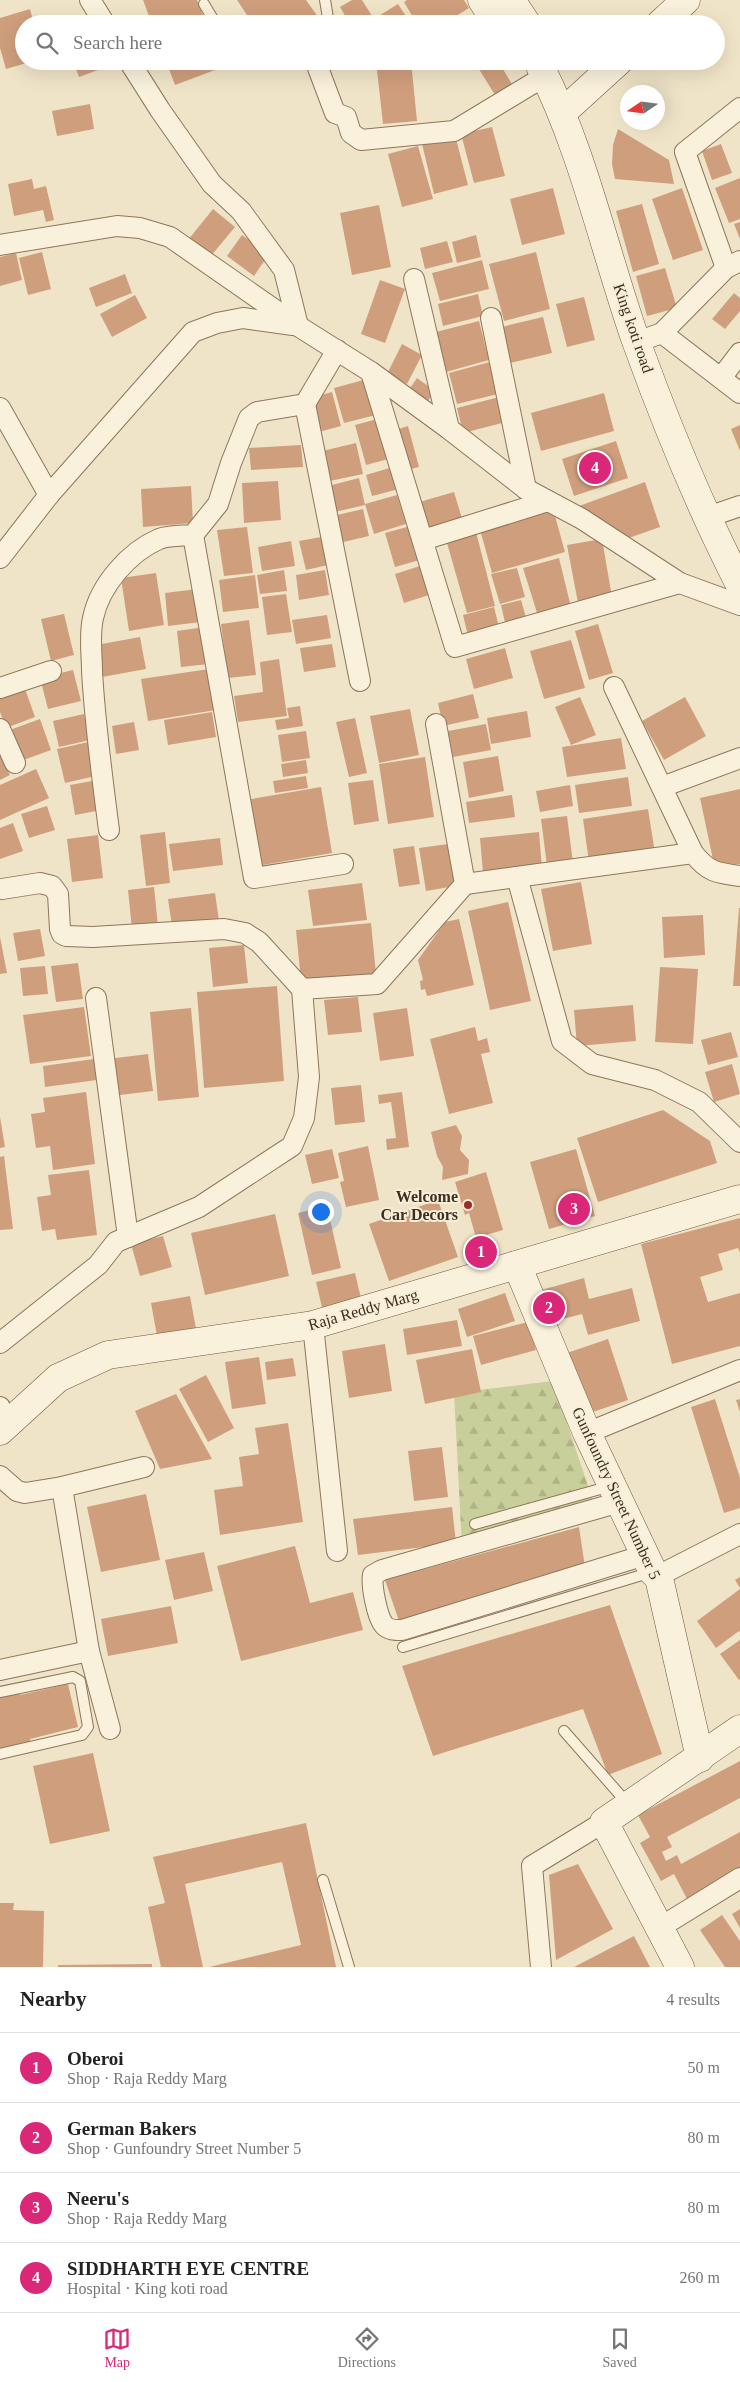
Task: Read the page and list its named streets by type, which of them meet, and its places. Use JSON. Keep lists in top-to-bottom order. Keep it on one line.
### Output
{"streets":{"street":["King koti road","Raja Reddy Marg","Gunfoundry Street Number 5"]},"crossings":[["Raja Reddy Marg","Gunfoundry Street Number 5"]],"places":["Welcome Car Decors"],"north":"left","page":{"search":"Search here","pins":["4","3","1","2"],"heading":["Nearby","4 results"],"list":[{"mark":"1","name":"Oberoi","note":"Shop · Raja Reddy Marg","value":"50 m"},{"mark":"2","name":"German Bakers","note":"Shop · Gunfoundry Street Number 5","value":"80 m"},{"mark":"3","name":"Neeru's","note":"Shop · Raja Reddy Marg","value":"80 m"},{"mark":"4","name":"SIDDHARTH EYE CENTRE","note":"Hospital · King koti road","value":"260 m"}],"nav":["Map","Directions","Saved"]}}
